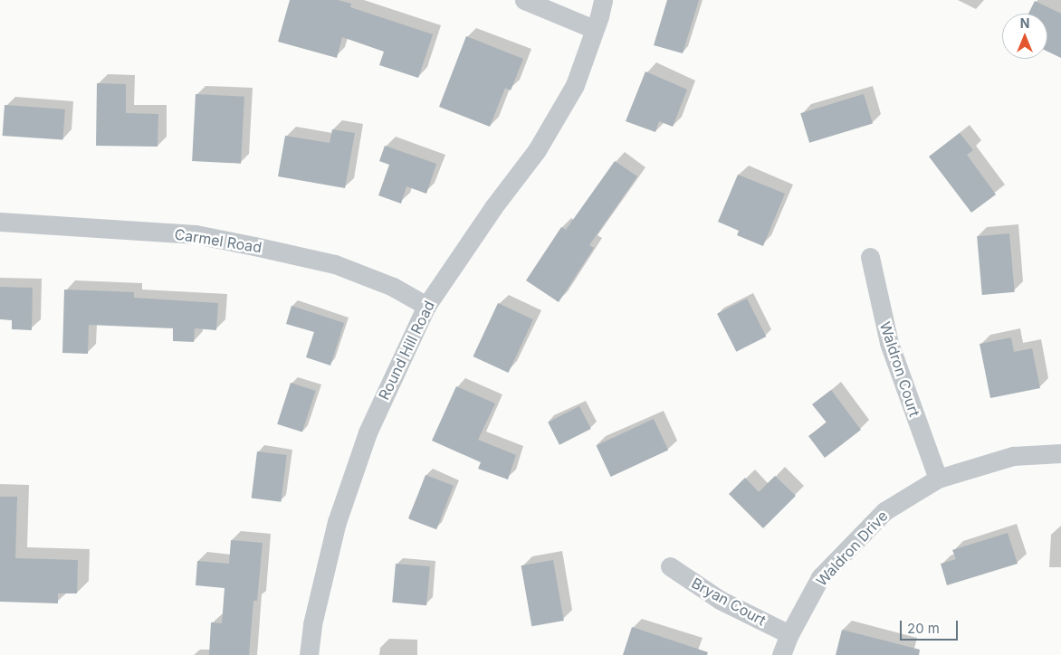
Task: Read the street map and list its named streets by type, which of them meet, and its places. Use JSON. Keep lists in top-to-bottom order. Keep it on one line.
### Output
{"streets":{"street":["Carmel Road","Round Hill Road","Waldron Court","Waldron Drive","Bryan Court"]},"crossings":[["Carmel Road","Round Hill Road"],["Waldron Court","Waldron Drive"],["Waldron Drive","Bryan Court"]],"scale_bar":"20 m","north":"top"}
